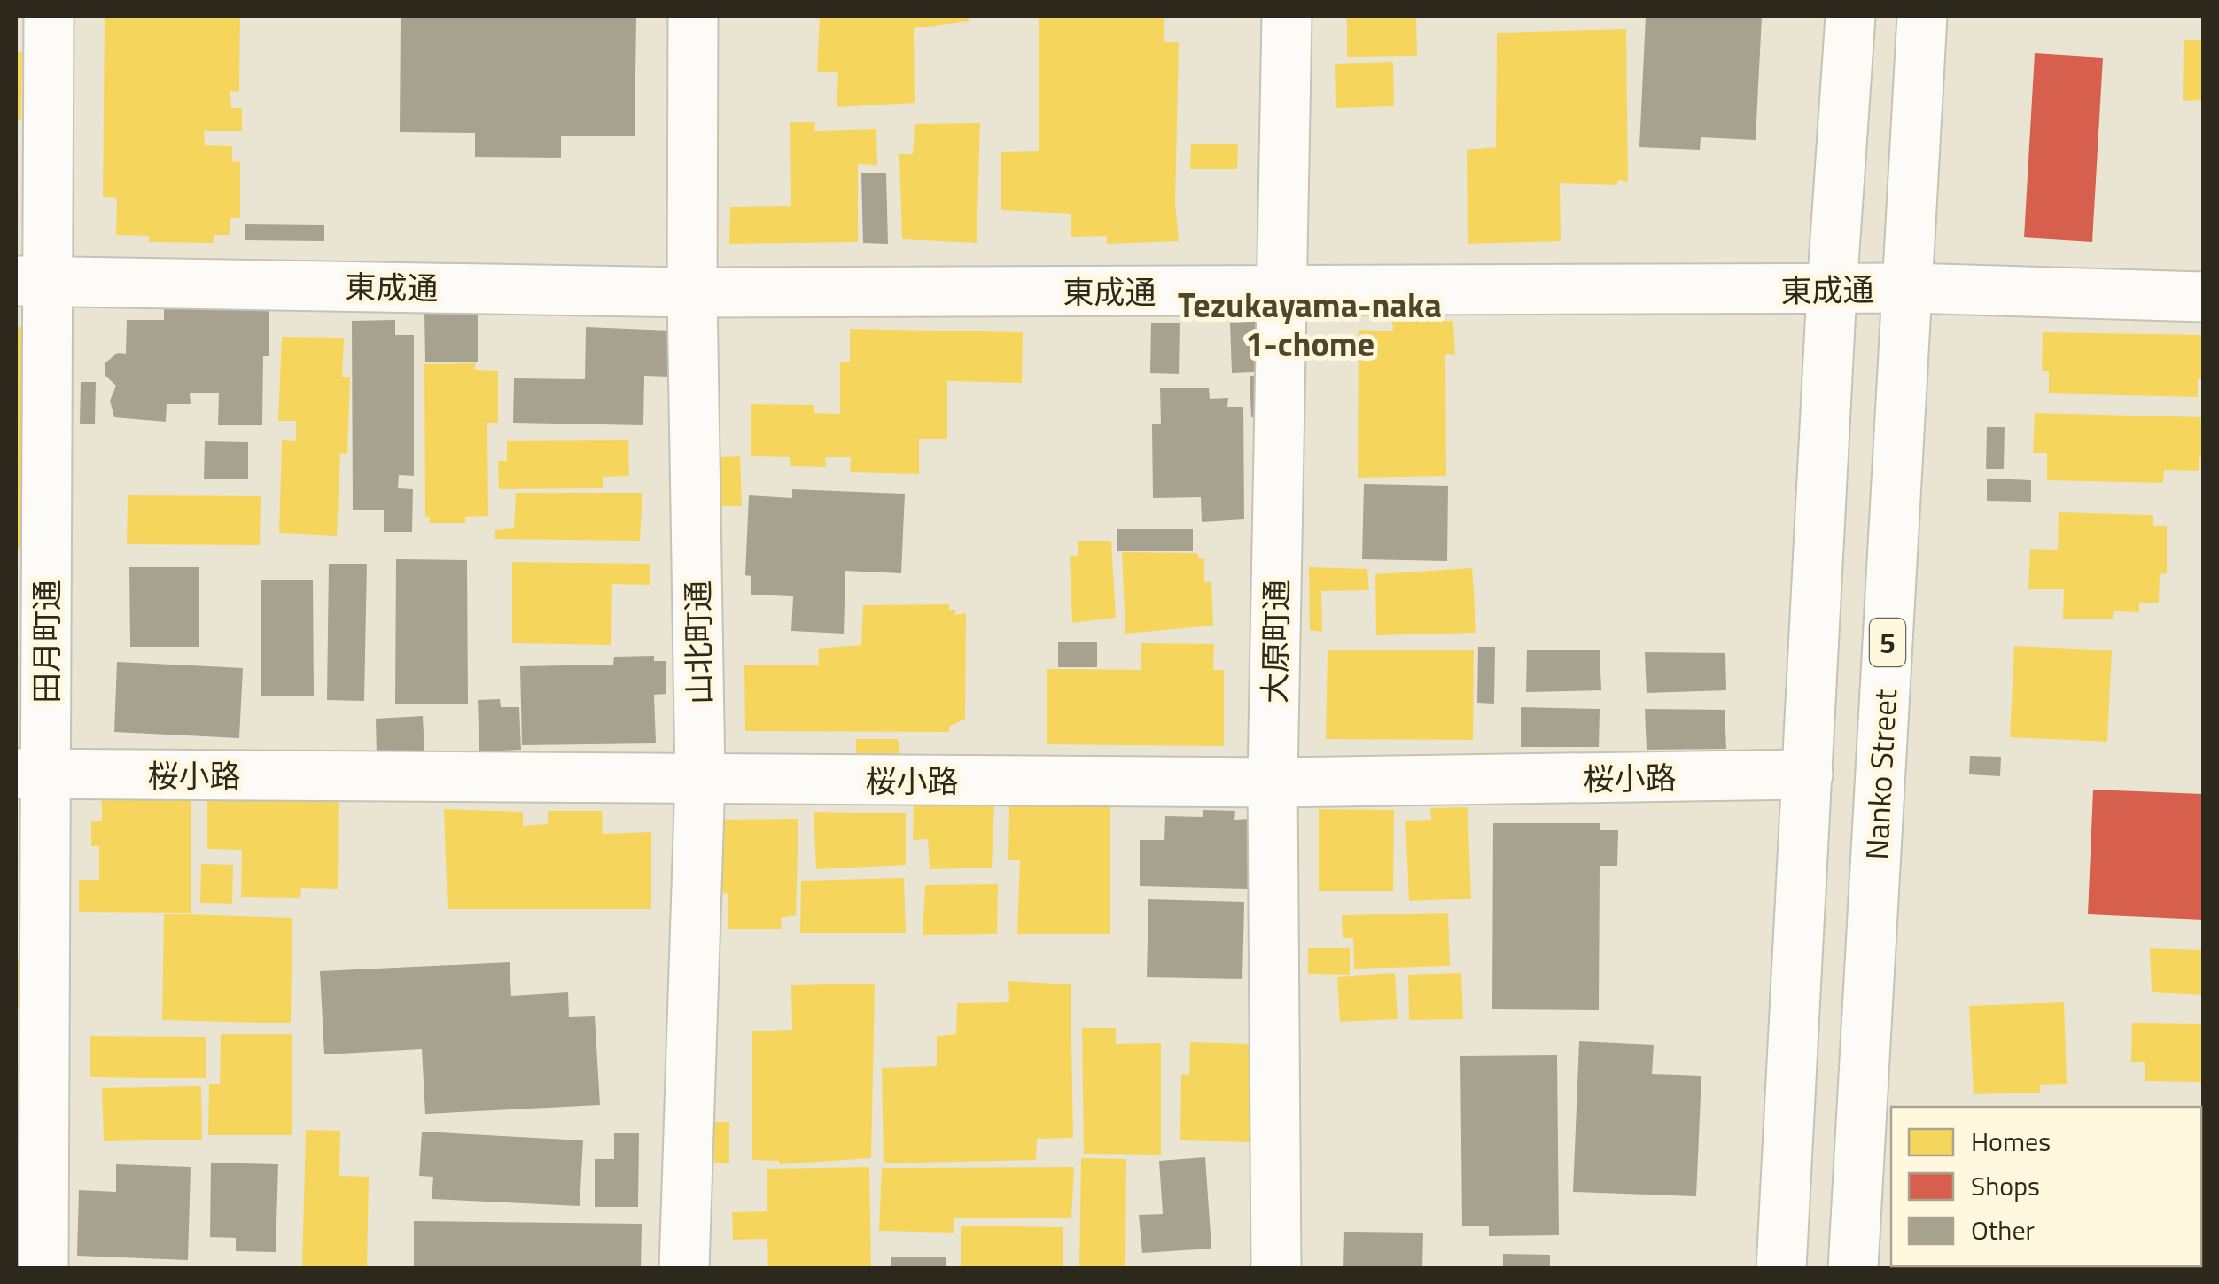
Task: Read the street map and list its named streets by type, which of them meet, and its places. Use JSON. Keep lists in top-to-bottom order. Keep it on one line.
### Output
{"streets":{"street":["東成通","田月町通","大原町通","山北町通","5","Nanko Street","桜小路"]},"crossings":[["東成通","田月町通"],["東成通","大原町通"],["東成通","山北町通"],["東成通","Nanko Street"],["田月町通","桜小路"],["大原町通","桜小路"],["山北町通","桜小路"]],"districts":["Tezukayama-naka 1-chome"],"legend":["Homes","Shops","Other"]}
